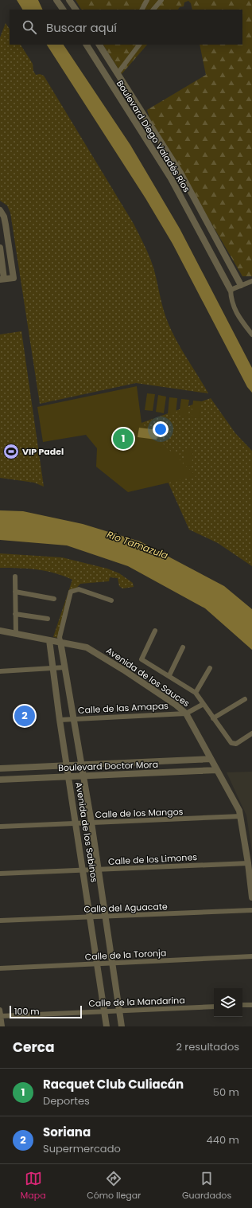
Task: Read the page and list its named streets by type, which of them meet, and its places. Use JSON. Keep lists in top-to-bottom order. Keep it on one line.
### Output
{"streets":{"street":["Boulevard Diego Valadés Ríos","Avenida de los Sauces","Calle de las Amapas","Boulevard Doctor Mora","Calle de los Mangos","Avenida de los Sabinos","Calle de los Limones","Calle del Aguacate","Calle de la Toronja","Calle de la Mandarina"]},"crossings":[["Avenida de los Sauces","Calle de las Amapas"],["Avenida de los Sauces","Boulevard Doctor Mora"],["Avenida de los Sauces","Calle de los Mangos"],["Avenida de los Sauces","Avenida de los Sabinos"],["Avenida de los Sauces","Calle de los Limones"],["Calle de las Amapas","Avenida de los Sabinos"],["Boulevard Doctor Mora","Avenida de los Sabinos"],["Calle de los Mangos","Avenida de los Sabinos"],["Avenida de los Sabinos","Calle de los Limones"],["Avenida de los Sabinos","Calle del Aguacate"],["Avenida de los Sabinos","Calle de la Toronja"],["Avenida de los Sabinos","Calle de la Mandarina"]],"water":["Río Tamazula"],"places":{"sports":["VIP Padel"]},"scale_bar":"100 m","page":{"search":"Buscar aquí","pins":["1","2"],"scale":"100 m","heading":["Cerca","2 resultados"],"list":[{"mark":"1","name":"Racquet Club Culiacán","note":"Deportes","value":"50 m"},{"mark":"2","name":"Soriana","note":"Supermercado","value":"440 m"}],"nav":["Mapa","Cómo llegar","Guardados"]}}
